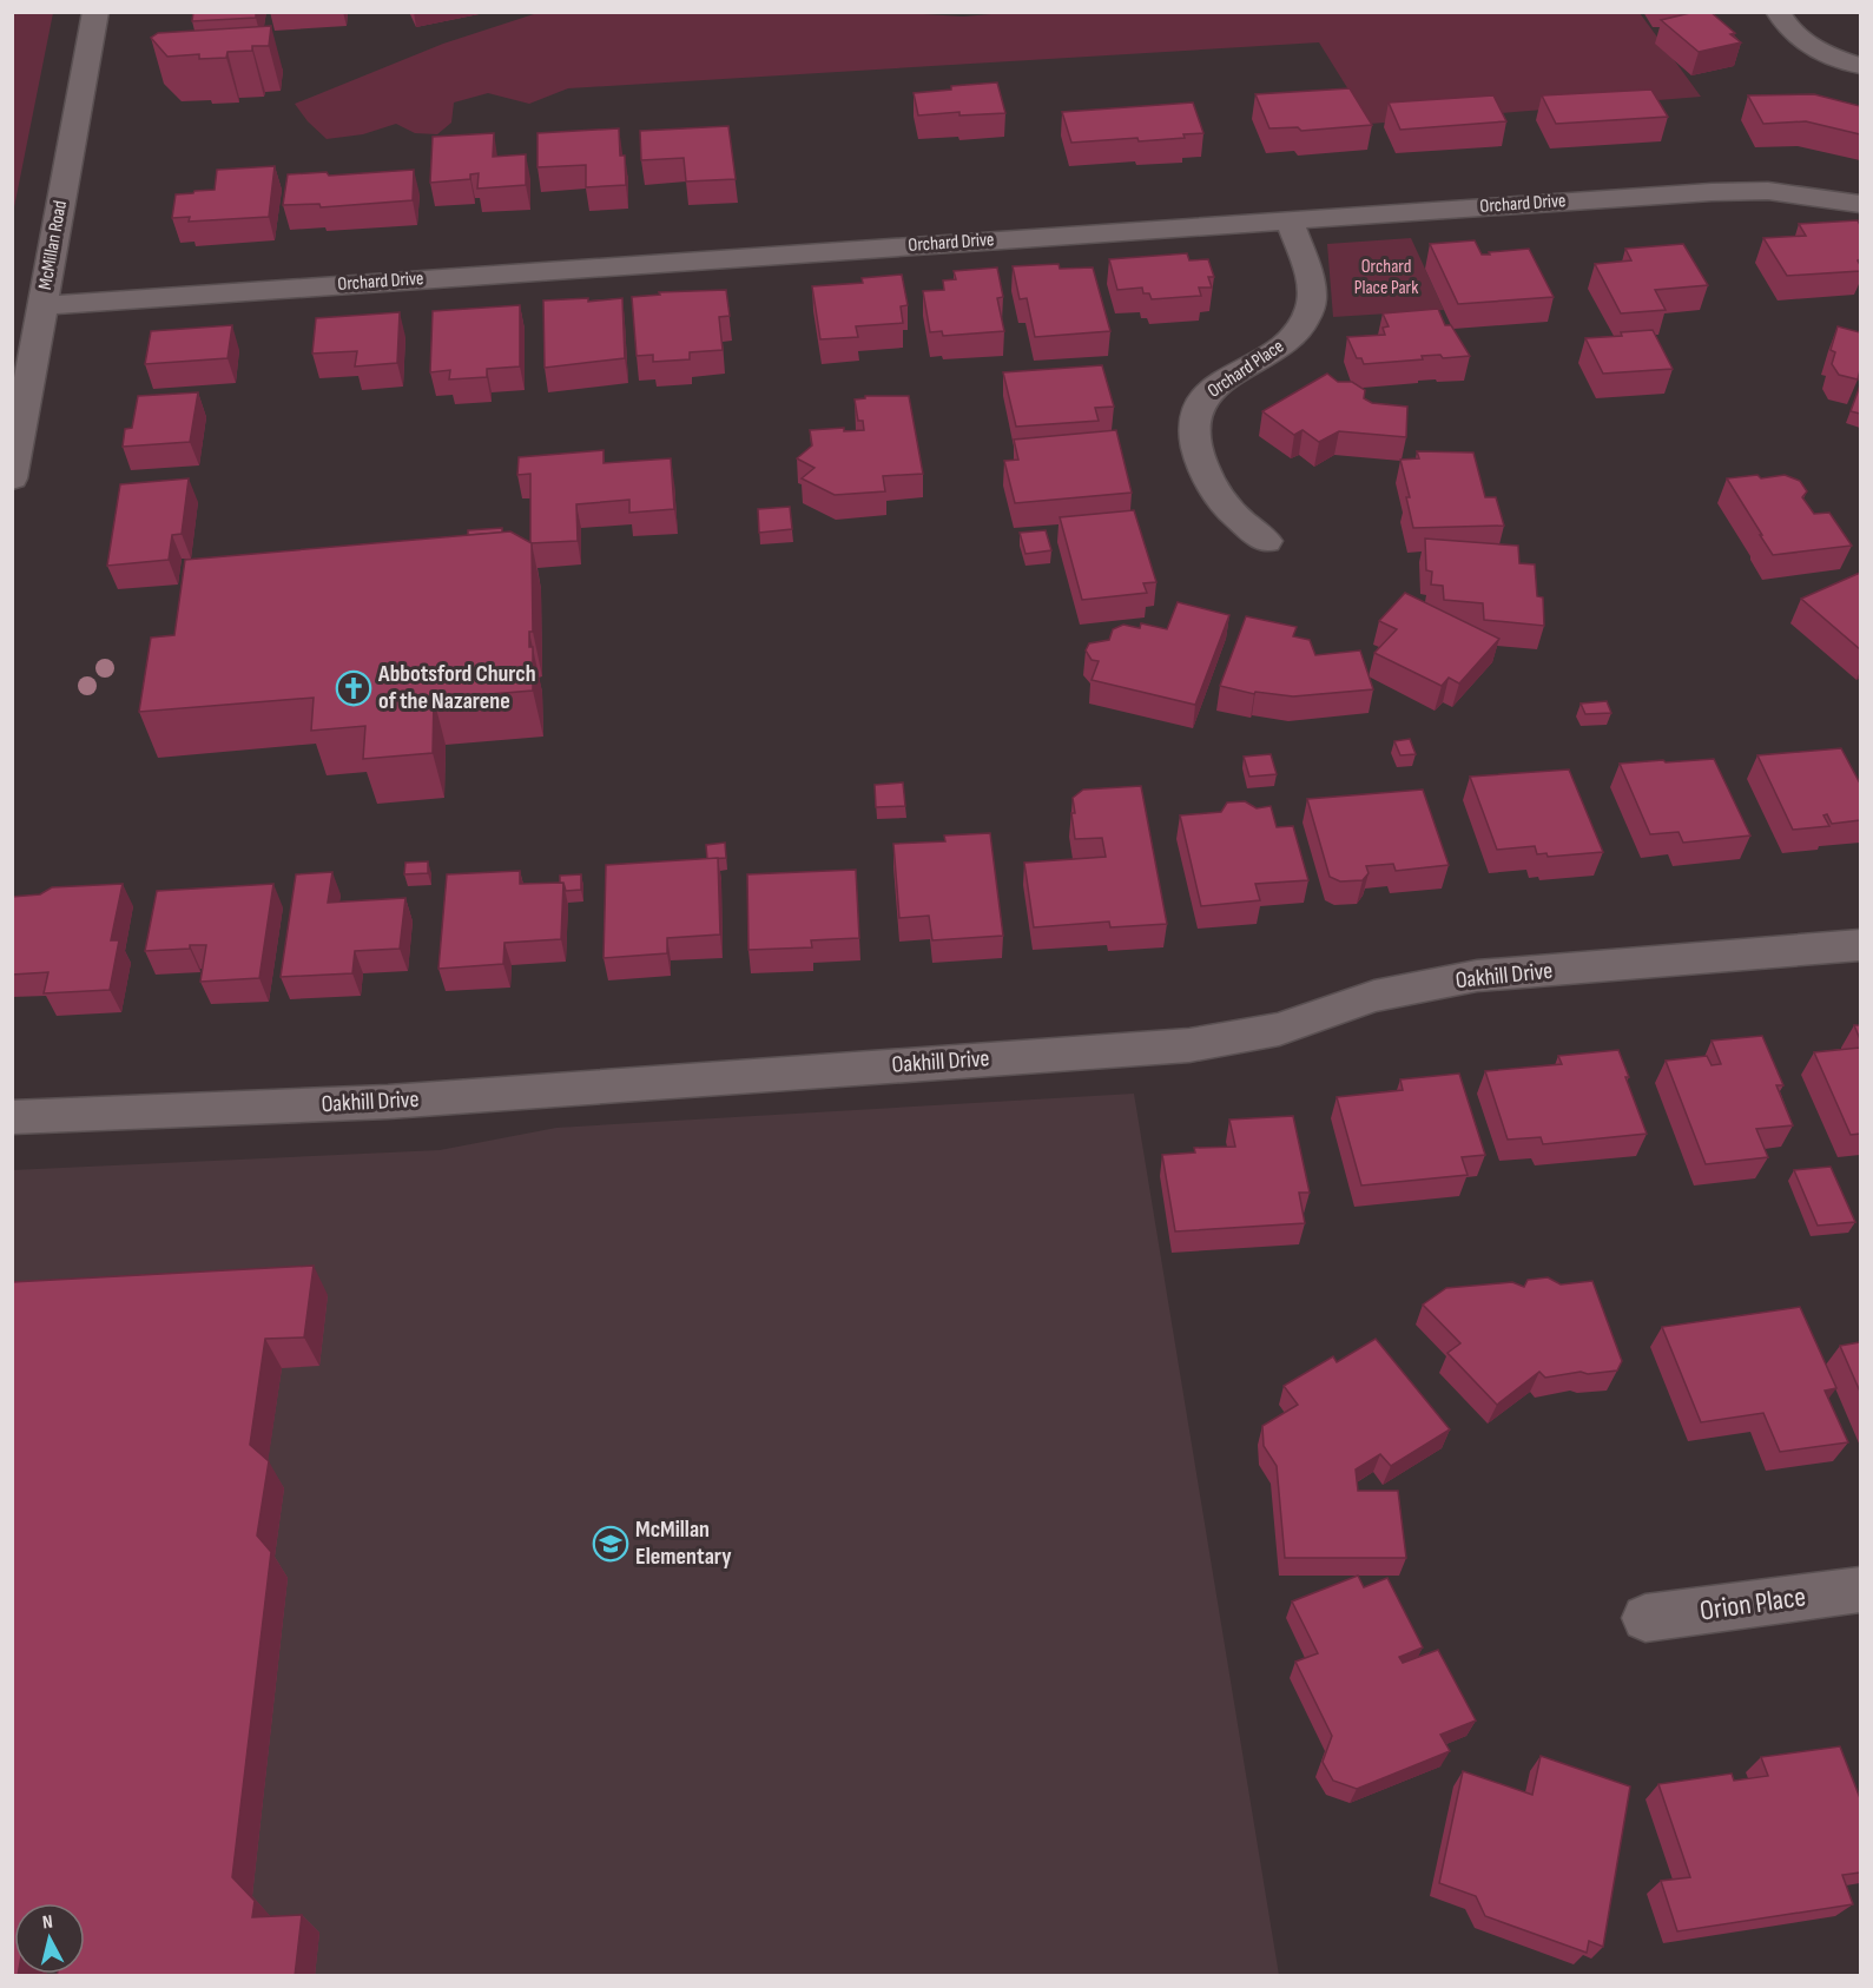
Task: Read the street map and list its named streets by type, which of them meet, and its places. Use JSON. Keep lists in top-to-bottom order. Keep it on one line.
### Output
{"streets":{"street":["Orchard Drive","McMillan Road","Orchard Place","Oakhill Drive","Orion Place"]},"crossings":[["Orchard Drive","McMillan Road"],["Orchard Drive","Orchard Place"]],"parks":["Orchard Place Park"],"places":{"church":["Abbotsford Church of the Nazarene"],"school or university":["McMillan Elementary"]},"north":"top"}
